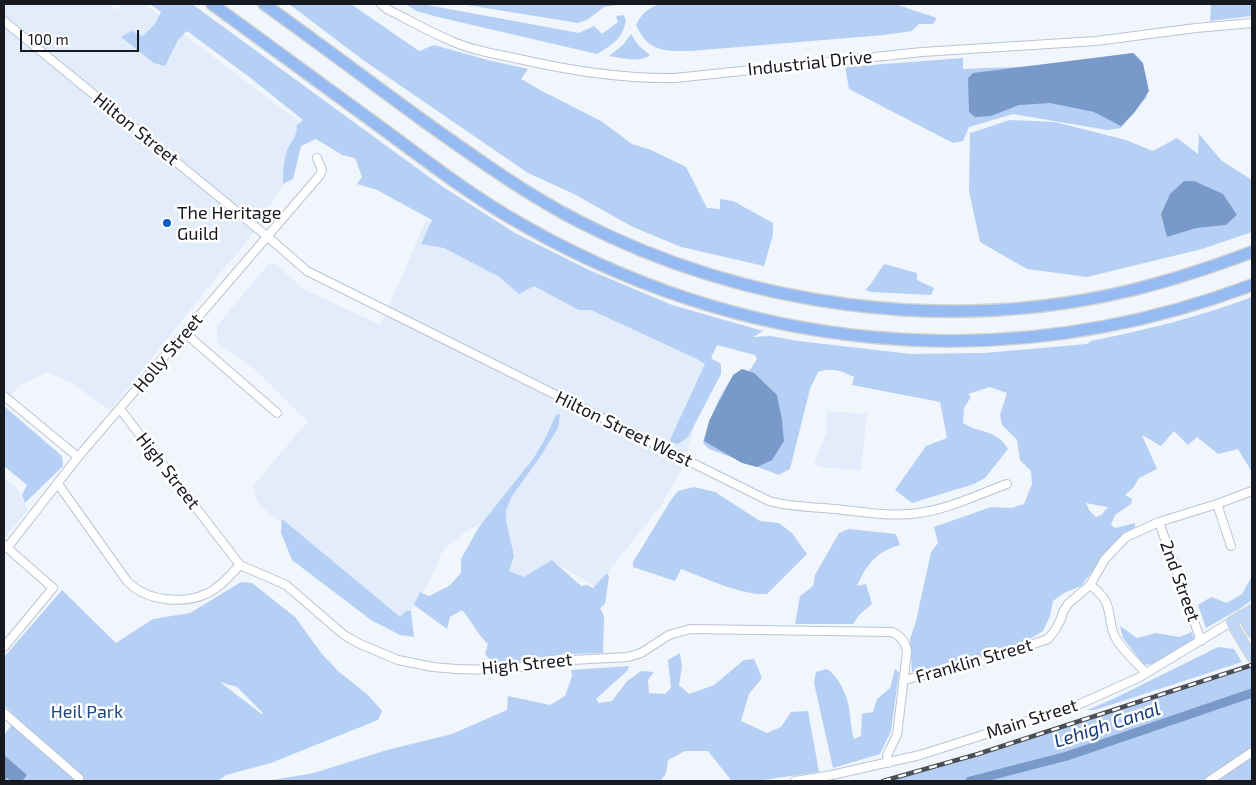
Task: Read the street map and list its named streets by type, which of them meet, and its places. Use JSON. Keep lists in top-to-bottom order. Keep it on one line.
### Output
{"streets":{"main road":["Main Street"],"street":["Industrial Drive","Hilton Street","Holly Street","Hilton Street West","High Street","2nd Street","Franklin Street"]},"crossings":[["Hilton Street","Holly Street"],["Hilton Street","Hilton Street West"],["Holly Street","Hilton Street West"],["Holly Street","High Street"],["High Street","Franklin Street"],["High Street","Main Street"],["2nd Street","Franklin Street"],["2nd Street","Main Street"]],"water":["Lehigh Canal"],"parks":["Heil Park"],"places":["The Heritage Guild"],"scale_bar":"100 m"}
